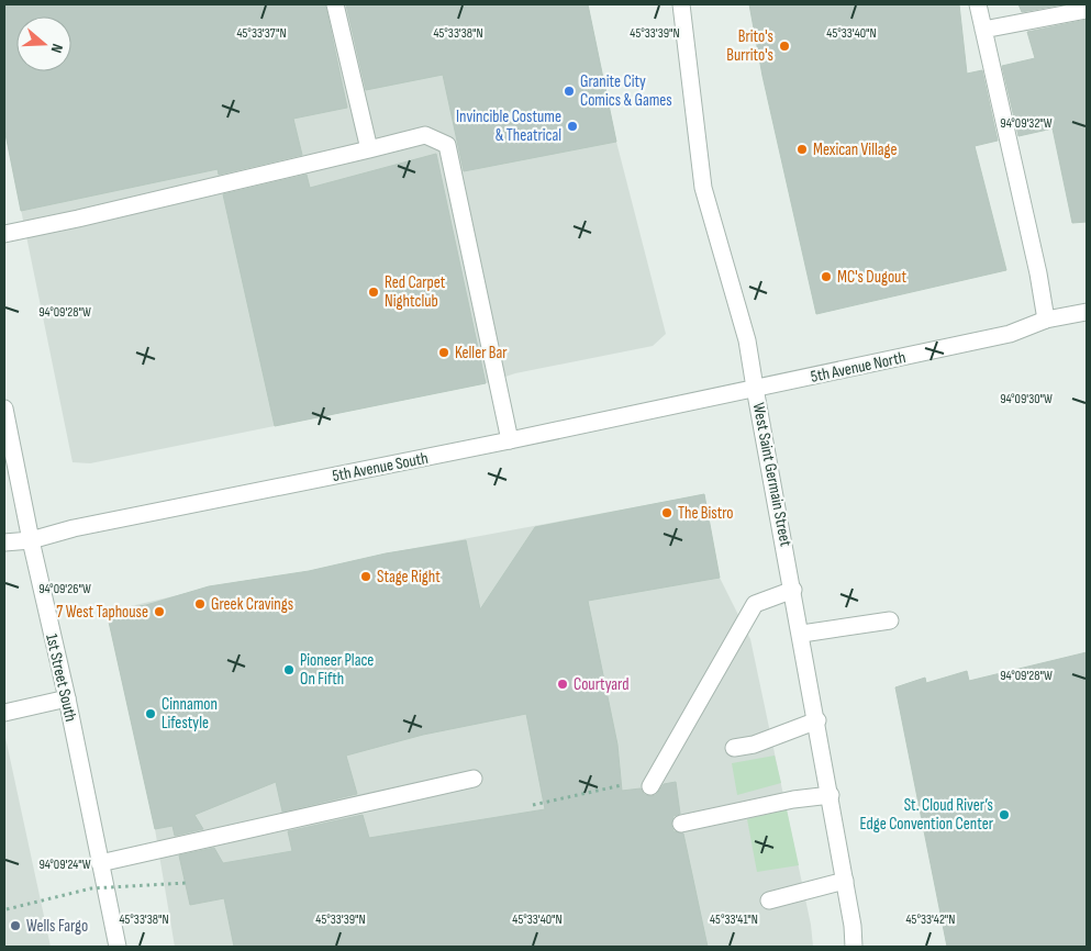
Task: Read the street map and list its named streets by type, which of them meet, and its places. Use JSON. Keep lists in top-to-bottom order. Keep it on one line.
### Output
{"streets":{"street":["5th Avenue North","5th Avenue South","West Saint Germain Street","1st Street South"]},"crossings":[["5th Avenue North","5th Avenue South"],["5th Avenue North","West Saint Germain Street"],["5th Avenue South","West Saint Germain Street"],["5th Avenue South","1st Street South"]],"places":["Brito's Burrito's","Granite City Comics & Games","Invincible Costume & Theatrical","Mexican Village","MC's Dugout","Red Carpet Nightclub","Keller Bar","The Bistro","Stage Right","Greek Cravings","7 West Taphouse","Pioneer Place On Fifth","Courtyard","Cinnamon Lifestyle","St. Cloud River’s Edge Convention Center","Wells Fargo"],"north":"right","coordinates":["45°33'37\"N","45°33'38\"N","45°33'39\"N","45°33'40\"N","94°09'32\"W","94°09'28\"W","94°09'30\"W","94°09'26\"W","94°09'24\"W","45°33'41\"N","45°33'42\"N"]}
